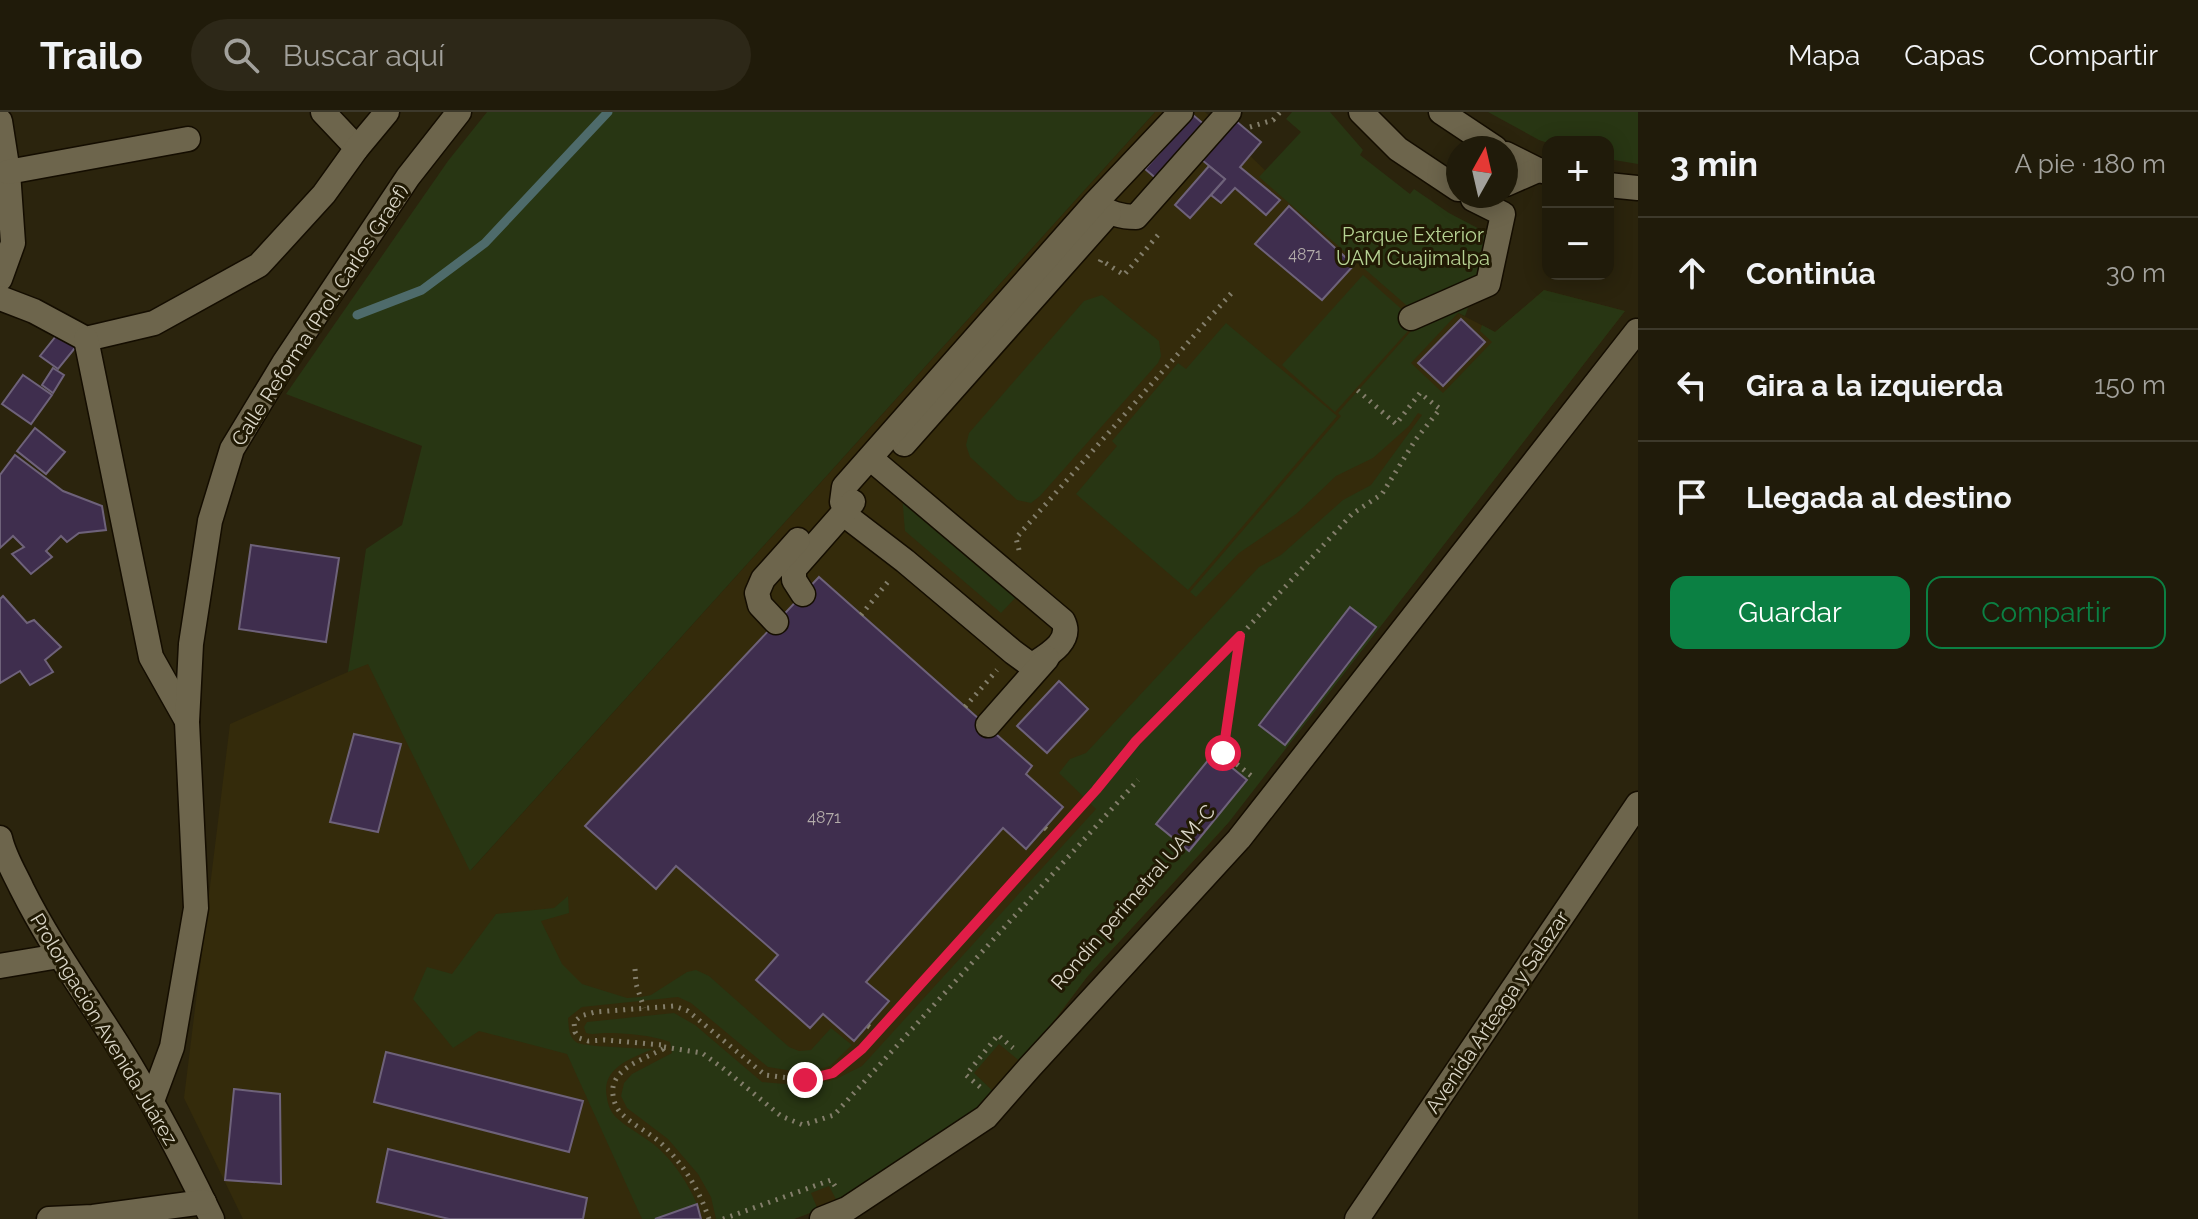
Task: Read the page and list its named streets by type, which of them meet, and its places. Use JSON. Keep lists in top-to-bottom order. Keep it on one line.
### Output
{"streets":{"street":["Calle Reforma (Prol. Carlos Graef)","Avenida Arteaga y Salazar","Prolongación Avenida Juárez"]},"crossings":[["Calle Reforma (Prol. Carlos Graef)","Prolongación Avenida Juárez"]],"parks":["Parque Exterior UAM Cuajimalpa"],"house_numbers":["4871","4871"],"north":"top","page":{"header":"Trailo","search":"Buscar aquí","nav":["Mapa","Capas","Compartir"],"heading":["3 min","A pie · 180 m"],"map_buttons":["+","−"],"list":[["Continúa","30 m"],["Gira a la izquierda","150 m"],"Llegada al destino"],"buttons":["Guardar","Compartir"]}}
